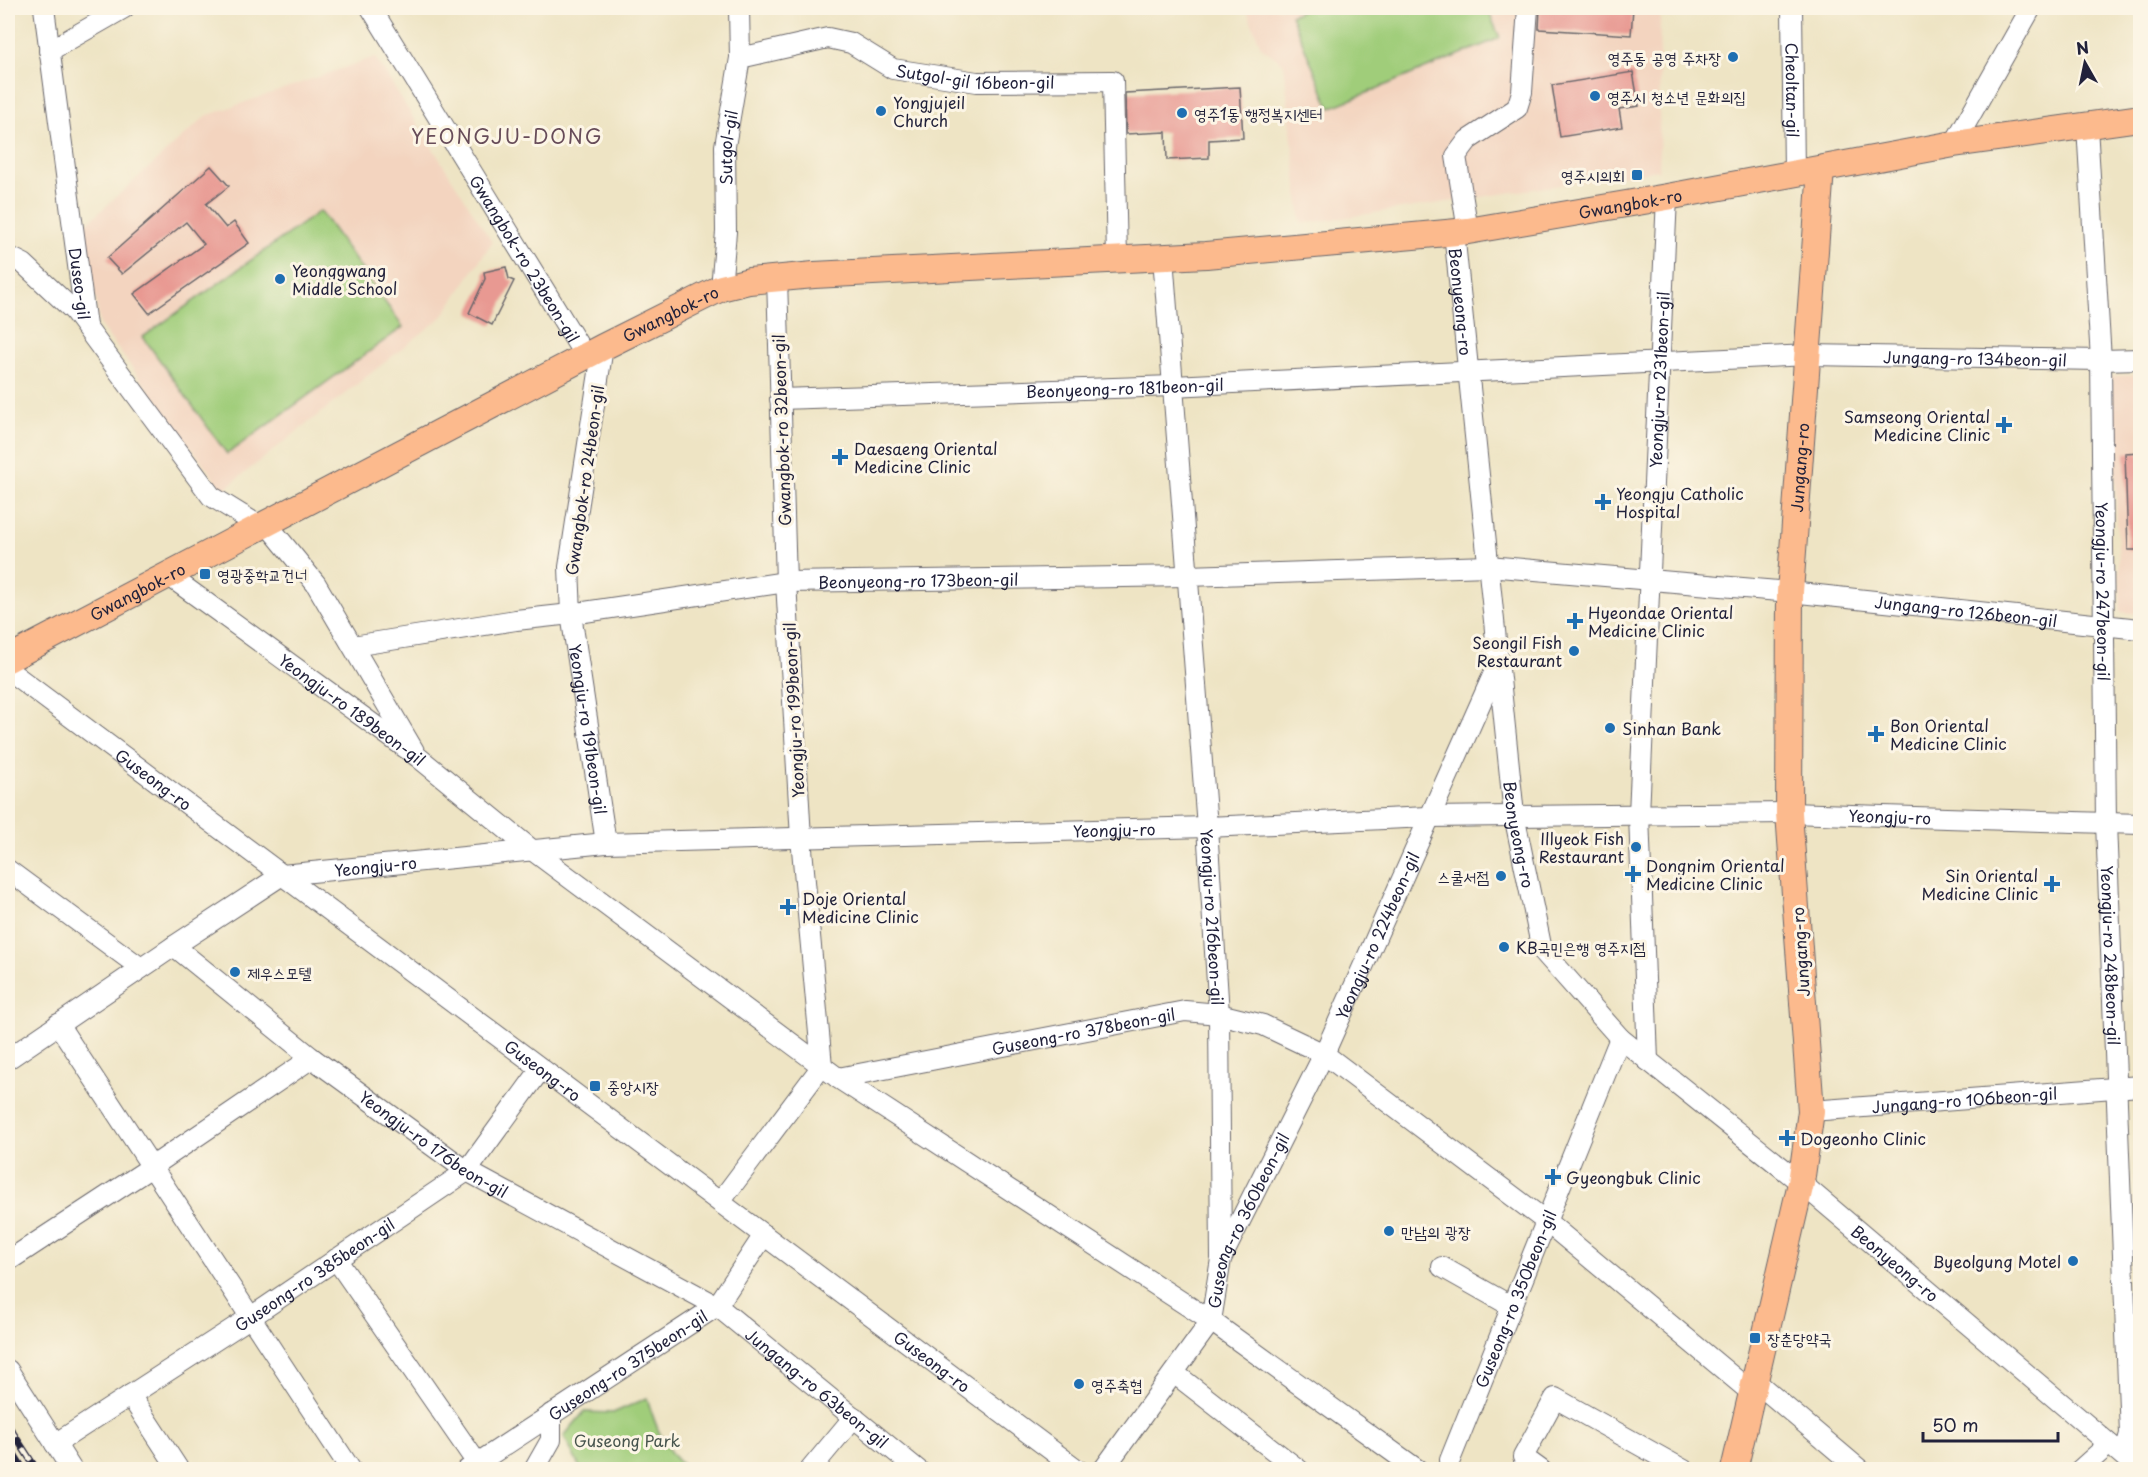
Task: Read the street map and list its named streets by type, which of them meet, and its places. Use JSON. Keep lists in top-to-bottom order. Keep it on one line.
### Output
{"streets":{"main road":["Gwangbok-ro","Jungang-ro"],"street":["Sutgol-gil 16beon-gil","Cheoltan-gil","Sutgol-gil","Gwangbok-ro 23beon-gil","Duseo-gil","Beonyeong-ro","Jungang-ro 134beon-gil","Yeongju-ro 231beon-gil","Beonyeong-ro 181beon-gil","Gwangbok-ro 32beon-gil","Gwangbok-ro 24beon-gil","Beonyeong-ro 173beon-gil","Yeongju-ro 247beon-gil","Jungang-ro 126beon-gil","Yeongju-ro 189beon-gil","Yeongju-ro 199beon-gil","Yeongju-ro 191beon-gil","Guseong-ro","Yeongju-ro","Yeongju-ro 216beon-gil","Yeongju-ro 224beon-gil","Yeongju-ro 248beon-gil","Guseong-ro 378beon-gil","Jungang-ro 106beon-gil","Yeongju-ro 176beon-gil","Guseong-ro 360beon-gil","Guseong-ro 385beon-gil","Guseong-ro 350beon-gil","Guseong-ro 375beon-gil","Jungang-ro 63beon-gil"]},"crossings":[["Sutgol-gil 16beon-gil","Sutgol-gil"],["Sutgol-gil 16beon-gil","Gwangbok-ro"],["Cheoltan-gil","Gwangbok-ro"],["Sutgol-gil","Gwangbok-ro"],["Gwangbok-ro","Gwangbok-ro 23beon-gil"],["Gwangbok-ro","Duseo-gil"],["Gwangbok-ro","Beonyeong-ro"],["Gwangbok-ro","Yeongju-ro 231beon-gil"],["Gwangbok-ro","Gwangbok-ro 32beon-gil"],["Gwangbok-ro","Jungang-ro"],["Gwangbok-ro","Gwangbok-ro 24beon-gil"],["Gwangbok-ro","Yeongju-ro 247beon-gil"],["Gwangbok-ro","Yeongju-ro 189beon-gil"],["Gwangbok-ro","Yeongju-ro 216beon-gil"],["Gwangbok-ro 23beon-gil","Gwangbok-ro 24beon-gil"],["Beonyeong-ro","Yeongju-ro 231beon-gil"],["Beonyeong-ro","Beonyeong-ro 181beon-gil"],["Beonyeong-ro","Jungang-ro"],["Beonyeong-ro","Beonyeong-ro 173beon-gil"],["Beonyeong-ro","Yeongju-ro"],["Beonyeong-ro","Yeongju-ro 248beon-gil"],["Beonyeong-ro","Guseong-ro 350beon-gil"],["Jungang-ro 134beon-gil","Jungang-ro"],["Jungang-ro 134beon-gil","Yeongju-ro 247beon-gil"],["Yeongju-ro 231beon-gil","Yeongju-ro"],["Beonyeong-ro 181beon-gil","Gwangbok-ro 32beon-gil"],["Beonyeong-ro 181beon-gil","Yeongju-ro 216beon-gil"],["Gwangbok-ro 32beon-gil","Beonyeong-ro 173beon-gil"],["Gwangbok-ro 32beon-gil","Yeongju-ro 199beon-gil"],["Jungang-ro","Jungang-ro 126beon-gil"],["Jungang-ro","Yeongju-ro"],["Jungang-ro","Guseong-ro 378beon-gil"],["Jungang-ro","Jungang-ro 106beon-gil"],["Gwangbok-ro 24beon-gil","Beonyeong-ro 173beon-gil"],["Gwangbok-ro 24beon-gil","Yeongju-ro 191beon-gil"],["Beonyeong-ro 173beon-gil","Yeongju-ro 199beon-gil"],["Beonyeong-ro 173beon-gil","Yeongju-ro 191beon-gil"],["Beonyeong-ro 173beon-gil","Yeongju-ro 216beon-gil"],["Yeongju-ro 247beon-gil","Jungang-ro 126beon-gil"],["Yeongju-ro 247beon-gil","Yeongju-ro"],["Yeongju-ro 247beon-gil","Yeongju-ro 248beon-gil"],["Yeongju-ro 189beon-gil","Yeongju-ro"],["Yeongju-ro 189beon-gil","Guseong-ro 378beon-gil"],["Yeongju-ro 189beon-gil","Guseong-ro 360beon-gil"],["Yeongju-ro 199beon-gil","Yeongju-ro"],["Yeongju-ro 191beon-gil","Yeongju-ro"],["Guseong-ro","Yeongju-ro"],["Guseong-ro","Guseong-ro 385beon-gil"],["Guseong-ro","Guseong-ro 375beon-gil"],["Yeongju-ro","Yeongju-ro 216beon-gil"],["Yeongju-ro","Yeongju-ro 224beon-gil"],["Yeongju-ro","Yeongju-ro 248beon-gil"],["Yeongju-ro","Yeongju-ro 176beon-gil"],["Yeongju-ro 216beon-gil","Guseong-ro 378beon-gil"],["Yeongju-ro 216beon-gil","Guseong-ro 360beon-gil"],["Yeongju-ro 224beon-gil","Guseong-ro 378beon-gil"],["Yeongju-ro 224beon-gil","Guseong-ro 360beon-gil"],["Yeongju-ro 248beon-gil","Jungang-ro 106beon-gil"],["Guseong-ro 378beon-gil","Guseong-ro 360beon-gil"],["Guseong-ro 378beon-gil","Guseong-ro 350beon-gil"],["Yeongju-ro 176beon-gil","Guseong-ro 385beon-gil"],["Yeongju-ro 176beon-gil","Guseong-ro 375beon-gil"],["Yeongju-ro 176beon-gil","Jungang-ro 63beon-gil"],["Guseong-ro 375beon-gil","Jungang-ro 63beon-gil"]],"districts":["YEONGJU-DONG"],"parks":["Guseong Park"],"places":{"other":["영주동 공영 주차장","영주시 청소년 문화의집","Yongjujeil Church","영주1동 행정복지센터","Yeonggwang Middle School","Seongil Fish Restaurant","Sinhan Bank","Illyeok Fish Restaurant","스쿨서점","KB국민은행 영주지점","제우스모텔","만남의 광장","Byeolgung Motel","영주축협"],"transit":["영주시의회","영광중학교건너","중앙시장","장춘당약국"],"health":["Samseong Oriental Medicine Clinic","Daesaeng Oriental Medicine Clinic","Yeongju Catholic Hospital","Hyeondae Oriental Medicine Clinic","Bon Oriental Medicine Clinic","Dongnim Oriental Medicine Clinic","Sin Oriental Medicine Clinic","Doje Oriental Medicine Clinic","Dogeonho Clinic","Gyeongbuk Clinic"]},"scale_bar":"50 m","north":"top"}
